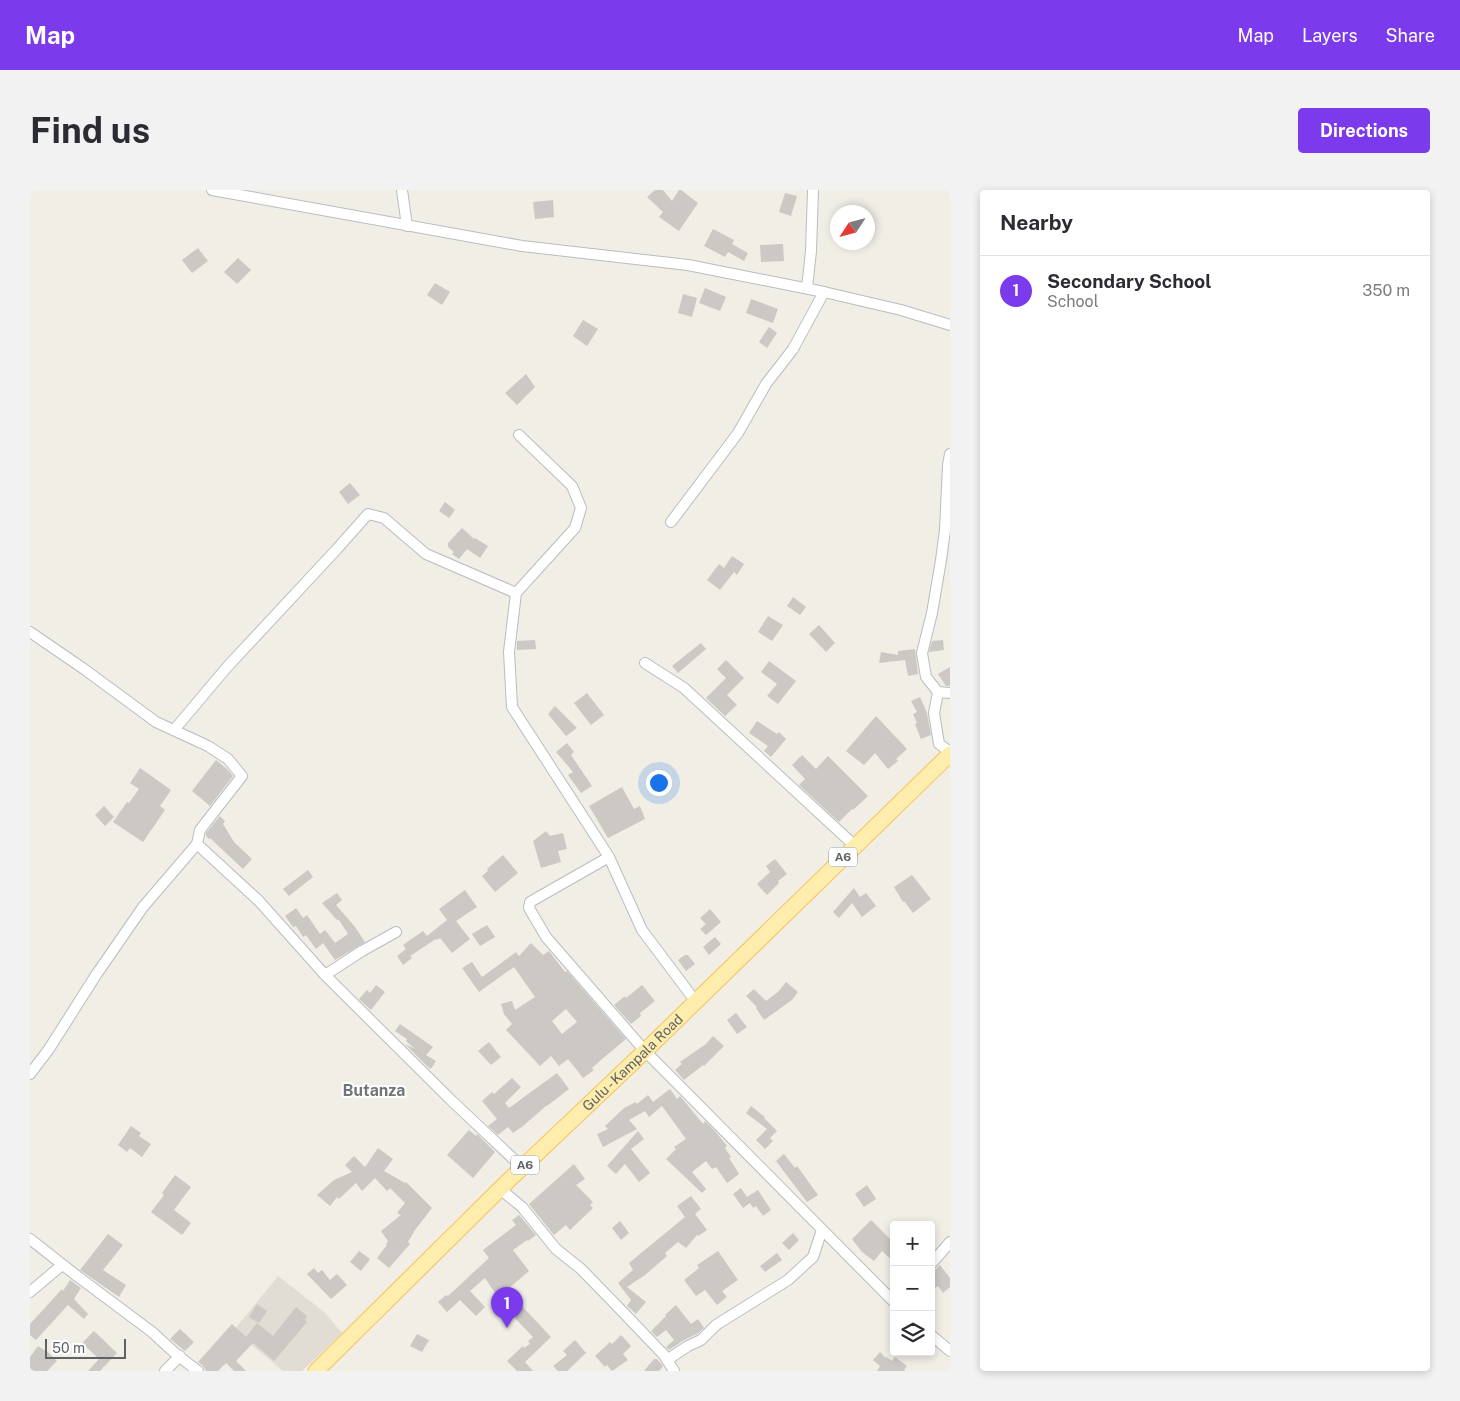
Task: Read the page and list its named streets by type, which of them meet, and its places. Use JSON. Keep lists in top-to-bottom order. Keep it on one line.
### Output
{"streets":{"main road":["A6","Gulu - Kampala Road"]},"districts":["Butanza"],"scale_bar":"50 m","north":"bottom left","page":{"header":"Map","nav":["Map","Layers","Share"],"buttons":"Directions","title":"Find us","heading":"Nearby","list":[{"mark":"1","name":"Secondary School","note":"School","value":"350 m"}],"map_buttons":["+","−"],"pins":"1","scale":"50 m"}}
